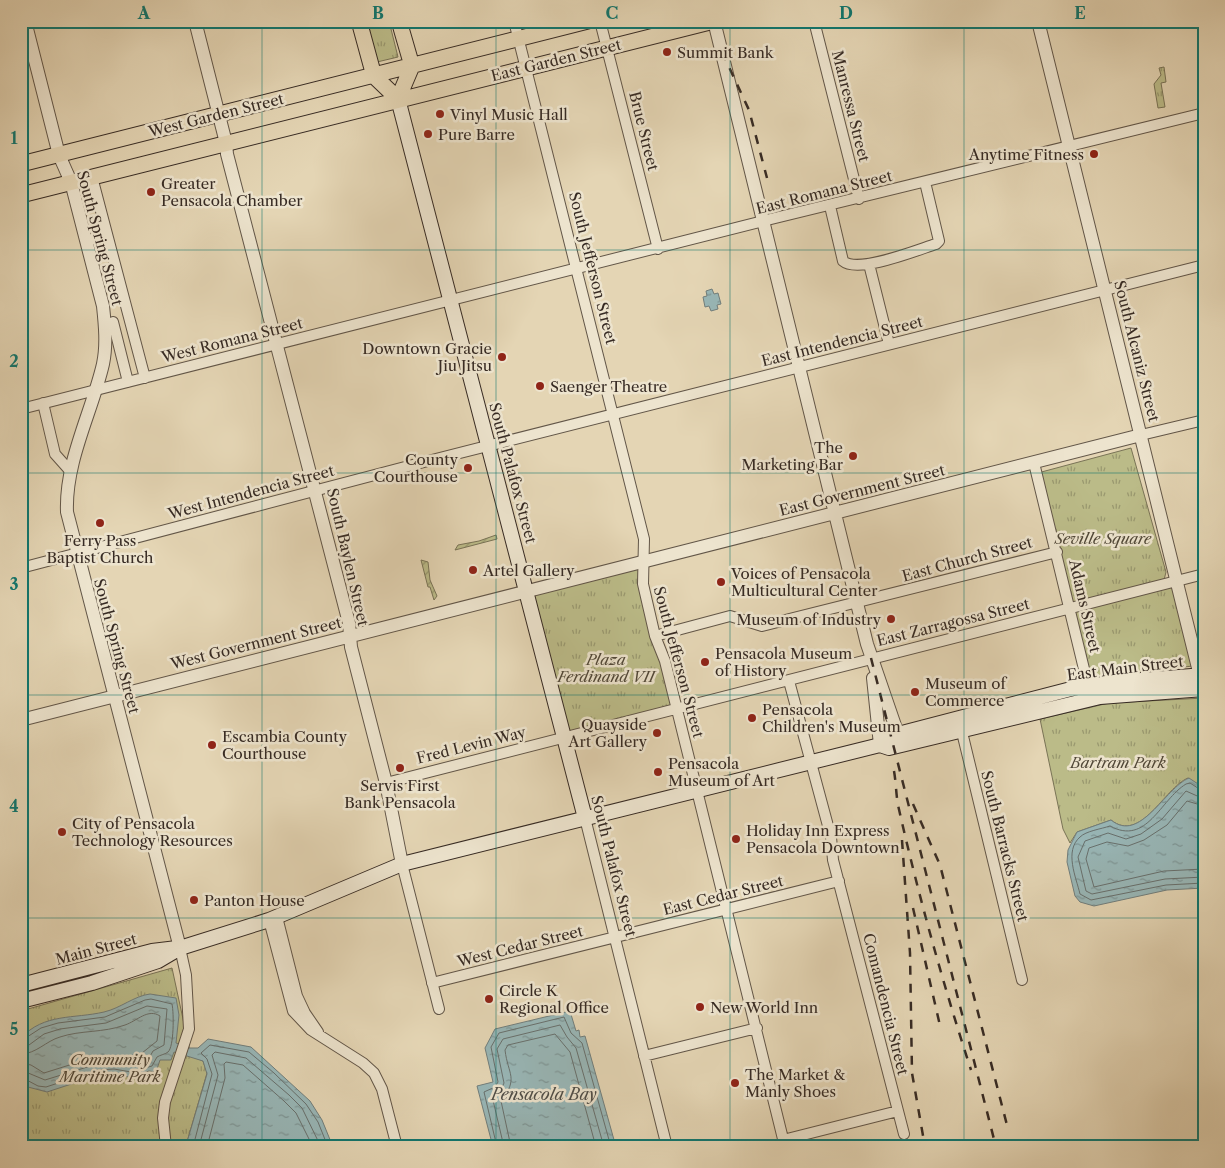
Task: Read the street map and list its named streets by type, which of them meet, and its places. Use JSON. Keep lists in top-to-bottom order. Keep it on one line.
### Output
{"streets":{"main road":["East Garden Street","West Garden Street","South Palafox Street","East Main Street","Main Street"],"street":["Manressa Street","Brue Street","East Romana Street","South Spring Street","South Jefferson Street","West Romana Street","East Intendencia Street","South Alcaniz Street","East Government Street","West Intendencia Street","South Baylen Street","East Church Street","Adams Street","East Zarragossa Street","West Government Street","Fred Levin Way","South Barracks Street","East Cedar Street","West Cedar Street","Comandencia Street"]},"crossings":[["East Garden Street","West Garden Street"],["East Garden Street","Brue Street"],["East Garden Street","South Jefferson Street"],["East Garden Street","South Palafox Street"],["Manressa Street","East Romana Street"],["West Garden Street","South Spring Street"],["West Garden Street","South Palafox Street"],["West Garden Street","South Baylen Street"],["Brue Street","East Romana Street"],["East Romana Street","South Jefferson Street"],["East Romana Street","West Romana Street"],["East Romana Street","South Alcaniz Street"],["East Romana Street","South Palafox Street"],["South Spring Street","West Romana Street"],["South Spring Street","West Intendencia Street"],["South Spring Street","West Government Street"],["South Spring Street","East Main Street"],["South Spring Street","Main Street"],["South Jefferson Street","East Intendencia Street"],["South Jefferson Street","East Government Street"],["South Jefferson Street","East Church Street"],["South Jefferson Street","East Zarragossa Street"],["South Jefferson Street","East Main Street"],["South Jefferson Street","East Cedar Street"],["West Romana Street","South Palafox Street"],["West Romana Street","South Baylen Street"],["East Intendencia Street","South Alcaniz Street"],["East Intendencia Street","South Palafox Street"],["East Intendencia Street","West Intendencia Street"],["South Alcaniz Street","East Government Street"],["South Alcaniz Street","East Zarragossa Street"],["South Alcaniz Street","East Main Street"],["South Palafox Street","East Government Street"],["South Palafox Street","West Intendencia Street"],["South Palafox Street","East Zarragossa Street"],["South Palafox Street","West Government Street"],["South Palafox Street","East Main Street"],["South Palafox Street","Fred Levin Way"],["South Palafox Street","East Cedar Street"],["South Palafox Street","West Cedar Street"],["East Government Street","Adams Street"],["East Government Street","West Government Street"],["West Intendencia Street","South Baylen Street"],["South Baylen Street","West Government Street"],["South Baylen Street","East Main Street"],["South Baylen Street","Fred Levin Way"],["South Baylen Street","West Cedar Street"],["East Church Street","Adams Street"],["Adams Street","East Zarragossa Street"],["East Zarragossa Street","Fred Levin Way"],["East Zarragossa Street","Comandencia Street"],["East Main Street","South Barracks Street"],["East Main Street","Main Street"],["East Main Street","Comandencia Street"],["East Cedar Street","West Cedar Street"],["East Cedar Street","Comandencia Street"]],"water":["Pensacola Bay"],"parks":["Seville Square","Plaza Ferdinand VII","Bartram Park","Community Maritime Park"],"places":["Summit Bank","Vinyl Music Hall","Pure Barre","Anytime Fitness","Greater Pensacola Chamber","Downtown Gracie Jiu Jitsu","Saenger Theatre","The Marketing Bar","County Courthouse","Ferry Pass Baptist Church","Artel Gallery","Voices of Pensacola Multicultural Center","Museum of Industry","Pensacola Museum of History","Museum of Commerce","Pensacola Children's Museum","Quayside Art Gallery","Escambia County Courthouse","Servis First Bank Pensacola","Pensacola Museum of Art","City of Pensacola Technology Resources","Holiday Inn Express Pensacola Downtown","Panton House","Circle K Regional Office","New World Inn","The Market & Manly Shoes"],"grid":{"columns":["A","B","C","D","E"],"rows":["1","2","3","4","5"]}}
